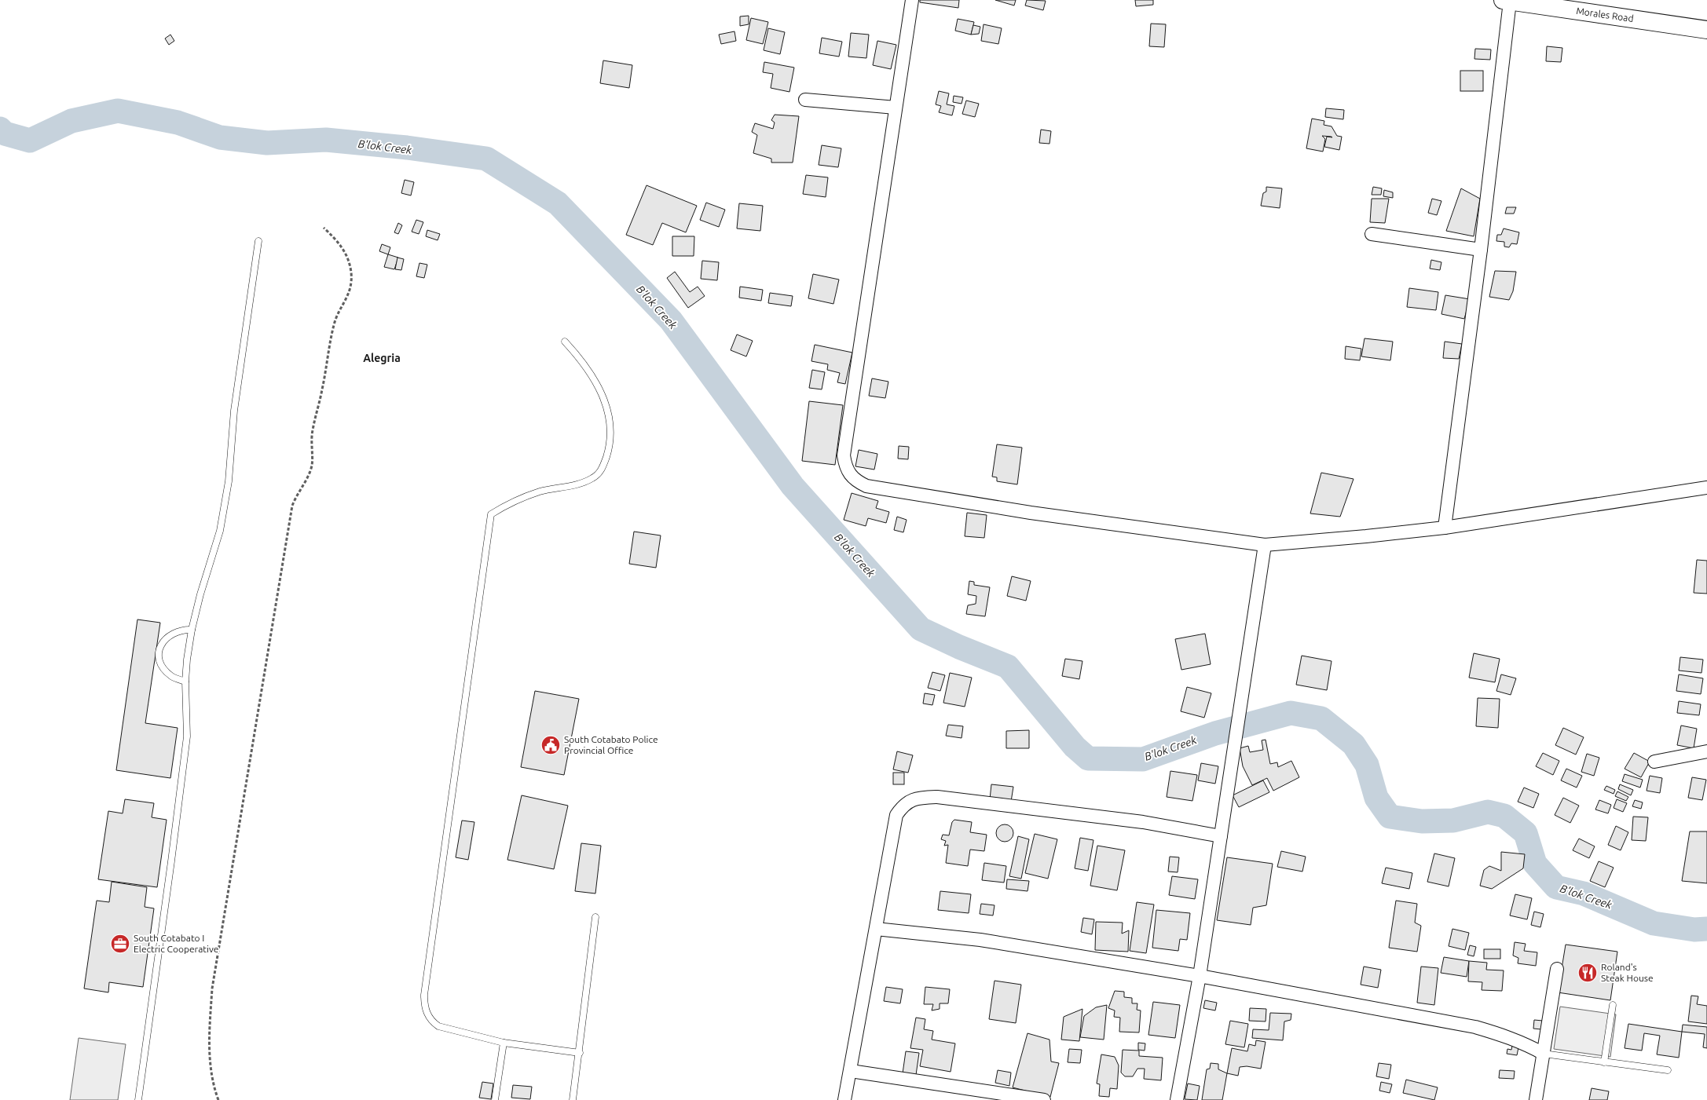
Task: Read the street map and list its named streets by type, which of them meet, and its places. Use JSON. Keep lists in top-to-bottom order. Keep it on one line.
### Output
{"streets":{"street":["Morales Road"]},"districts":["Alegria"],"water":["B'lok Creek"],"places":{"public building":["South Cotabato Police Provincial Office"],"office":["South Cotabato I Electric Cooperative"],"restaurant":["Roland's Steak House"]}}
